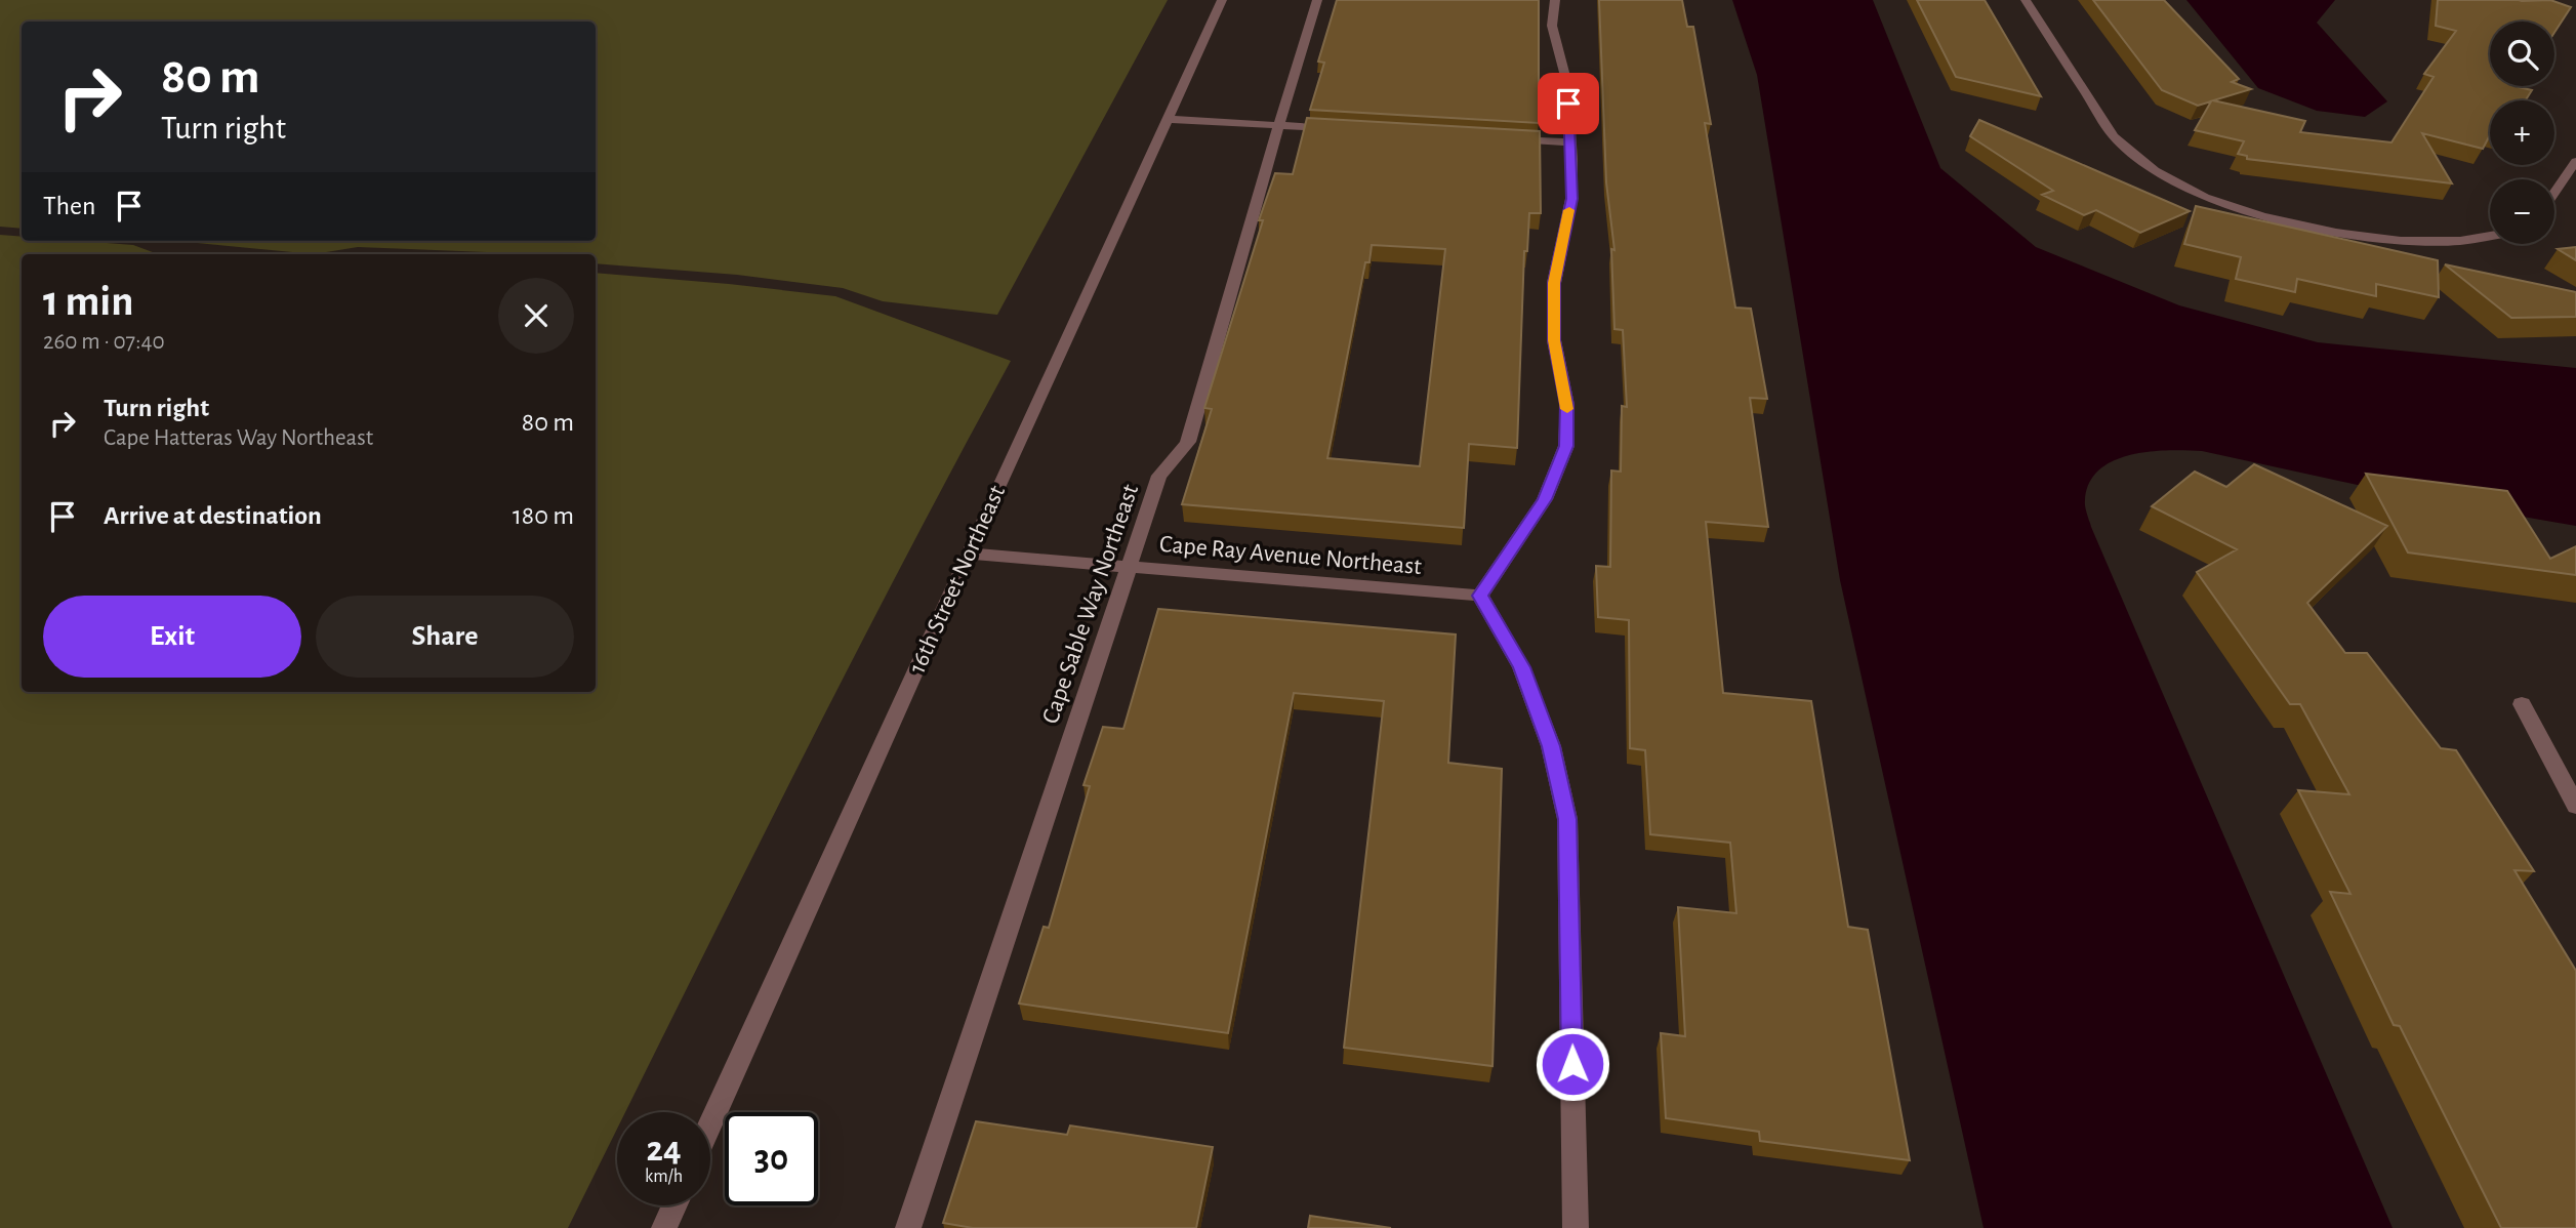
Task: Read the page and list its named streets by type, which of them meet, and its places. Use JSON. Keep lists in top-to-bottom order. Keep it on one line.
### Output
{"streets":{"street":["Cape Ray Avenue Northeast","16th Street Northeast","Cape Sable Way Northeast"]},"crossings":[["Cape Ray Avenue Northeast","16th Street Northeast"],["Cape Ray Avenue Northeast","Cape Sable Way Northeast"]],"page":{"map_buttons":["+","−"],"turn":["80 m","Turn right"],"then":"Then","heading":["1 min","260 m · 07:40"],"list":[{"name":"Turn right","note":"Cape Hatteras Way Northeast","value":"80 m"},{"name":"Arrive at destination","value":"180 m"}],"buttons":["Exit","Share"],"speed":"24 km/h","limit":"30"}}
